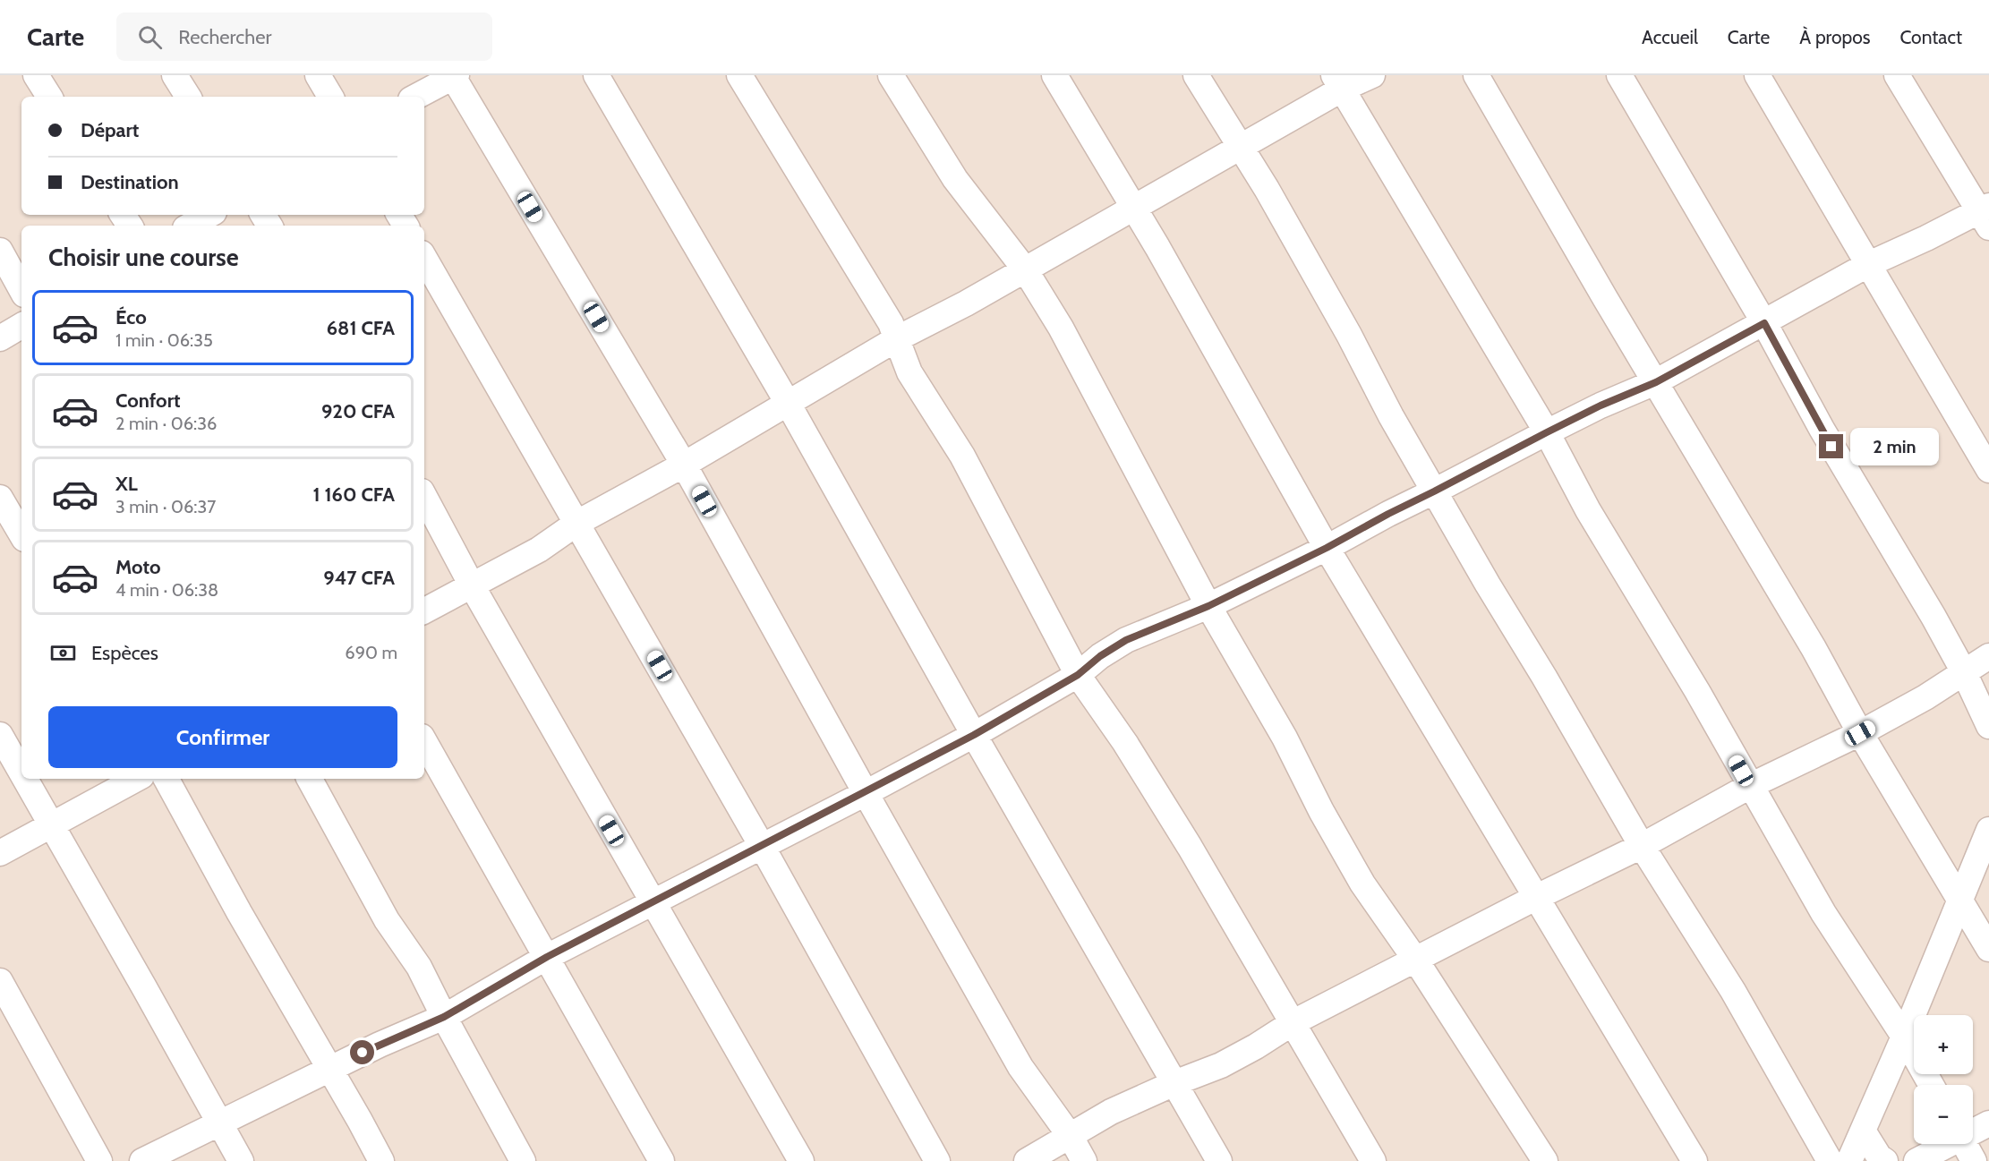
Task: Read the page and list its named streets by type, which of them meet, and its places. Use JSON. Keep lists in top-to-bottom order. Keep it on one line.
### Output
{"page":{"header":"Carte","search":"Rechercher","nav":["Accueil","Carte","À propos","Contact"],"banner":["Départ","Destination"],"heading":"Choisir une course","list":[{"name":"Éco","note":"1 min · 06:35","value":"681 CFA"},{"name":"Confort","note":"2 min · 06:36","value":"920 CFA"},{"name":"XL","note":"3 min · 06:37","value":"1 160 CFA"},{"name":"Moto","note":"4 min · 06:38","value":"947 CFA"}],"bubble":"2 min","pay":["Espèces","690 m"],"buttons":"Confirmer","map_buttons":["+","−"]}}
